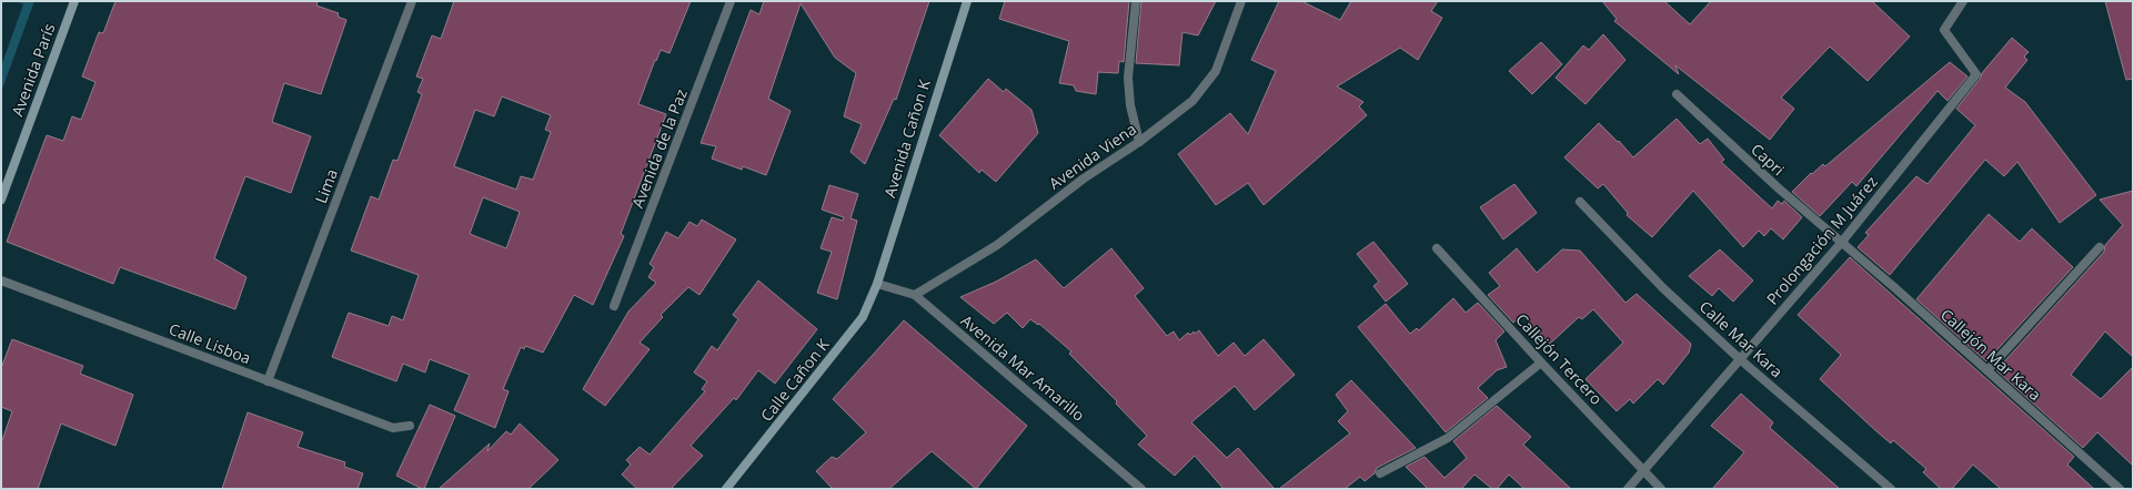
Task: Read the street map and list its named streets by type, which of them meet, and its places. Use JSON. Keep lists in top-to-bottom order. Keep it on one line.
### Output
{"streets":{"street":["Avenida París","Avenida Cañon K","Avenida de la Paz","Avenida Viena","Capri","Lima","Prolongación M Juárez","Calle Mar Kara","Calle Lisboa","Callejón Mar Kara","Callejón Tercero","Avenida Mar Amarillo","Calle Cañon K"]},"crossings":[["Avenida Cañon K","Avenida Mar Amarillo"],["Avenida Cañon K","Calle Cañon K"],["Avenida Viena","Avenida Mar Amarillo"],["Capri","Prolongación M Juárez"],["Capri","Callejón Mar Kara"],["Lima","Calle Lisboa"],["Prolongación M Juárez","Calle Mar Kara"],["Prolongación M Juárez","Callejón Mar Kara"],["Prolongación M Juárez","Callejón Tercero"],["Avenida Mar Amarillo","Calle Cañon K"]]}
